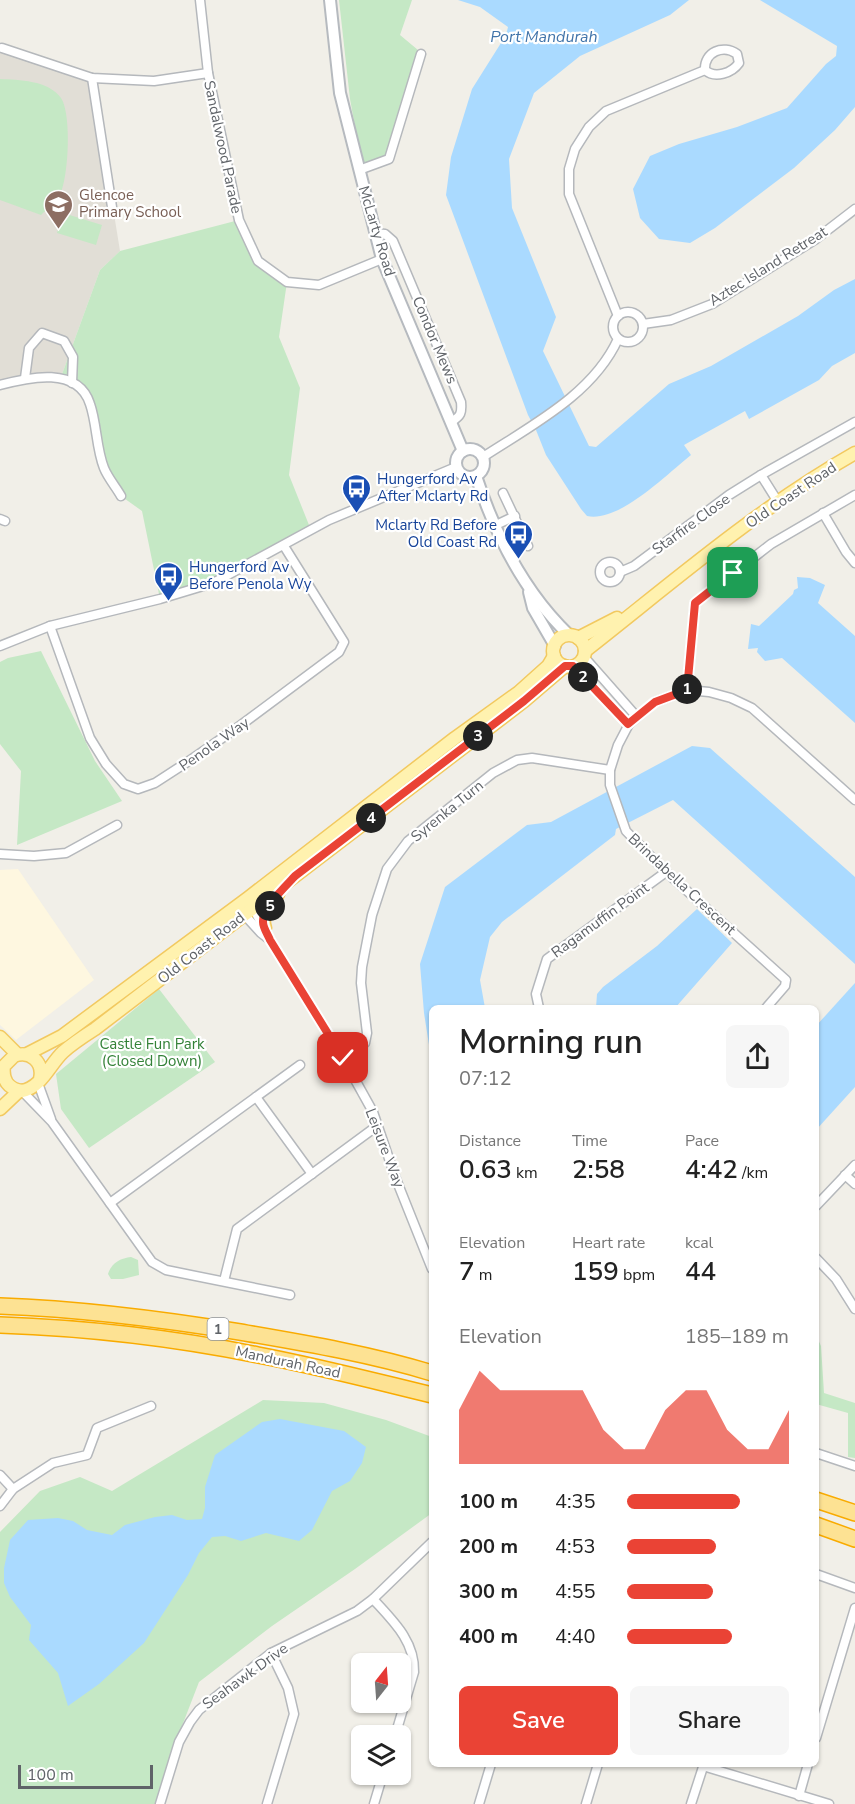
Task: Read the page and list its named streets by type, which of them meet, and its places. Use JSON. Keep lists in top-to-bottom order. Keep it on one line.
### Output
{"streets":{"highway":["1","Mandurah Road"],"main road":["Old Coast Road"],"street":["Sandalwood Parade","McLarty Road","Aztec Island Retreat","Condor Mews","Starfire Close","Penola Way","Syrenka Turn","Brindabella Crescent","Ragamuffin Point","Leisure Way","Seahawk Drive"]},"crossings":[["Sandalwood Parade","McLarty Road"],["McLarty Road","Condor Mews"],["Old Coast Road","Leisure Way"],["Syrenka Turn","Brindabella Crescent"],["Syrenka Turn","Leisure Way"],["Brindabella Crescent","Ragamuffin Point"]],"water":["Port Mandurah"],"parks":["Castle Fun Park (Closed Down)"],"places":{"school or university":["Glencoe Primary School"],"bus stop":["Hungerford Av After Mclarty Rd","Mclarty Rd Before Old Coast Rd","Hungerford Av Before Penola Wy"]},"scale_bar":"100 m","north":"top","page":{"pins":["2","1","3","4","5"],"heading":["Morning run","07:12"],"stats":[["Distance","0.63 km"],["Time","2:58"],["Pace","4:42 /km"],["Elevation","7 m"],["Heart rate","159 bpm"],["kcal","44"]],"chart":["Elevation","185–189 m"],"list":[{"name":"100 m","note":"4:35"},{"name":"200 m","note":"4:53"},{"name":"300 m","note":"4:55"},{"name":"400 m","note":"4:40"}],"buttons":["Save","Share"],"scale":"100 m"}}
